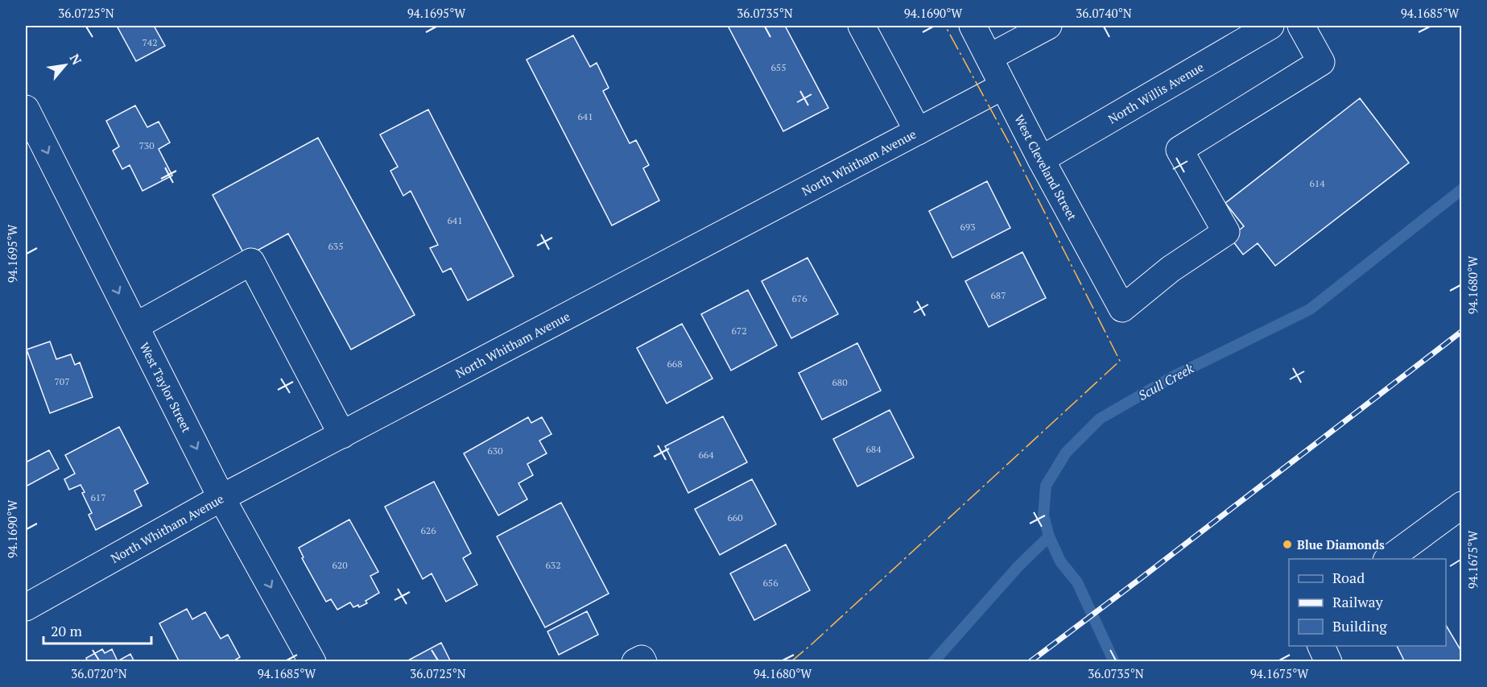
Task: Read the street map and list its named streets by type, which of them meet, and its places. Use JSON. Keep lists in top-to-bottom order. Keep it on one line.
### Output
{"streets":{"street":["North Willis Avenue","North Whitham Avenue","West Cleveland Street","West Taylor Street"]},"crossings":[["North Willis Avenue","West Cleveland Street"],["North Whitham Avenue","West Cleveland Street"],["North Whitham Avenue","West Taylor Street"]],"one_way":["West Taylor Street"],"water":["Scull Creek"],"places":["Blue Diamonds"],"house_numbers":["742","655","641","730","614","641","693","635","687","676","672","668","707","680","684","630","664","617","660","626","620","632","656"],"legend":["Road","Railway","Building"],"scale_bar":"20 m","north":"top right","coordinates":["36.0725°N","94.1695°W","36.0735°N","94.1690°W","36.0740°N","94.1685°W","94.1680°W","94.1675°W","36.0720°N"]}
